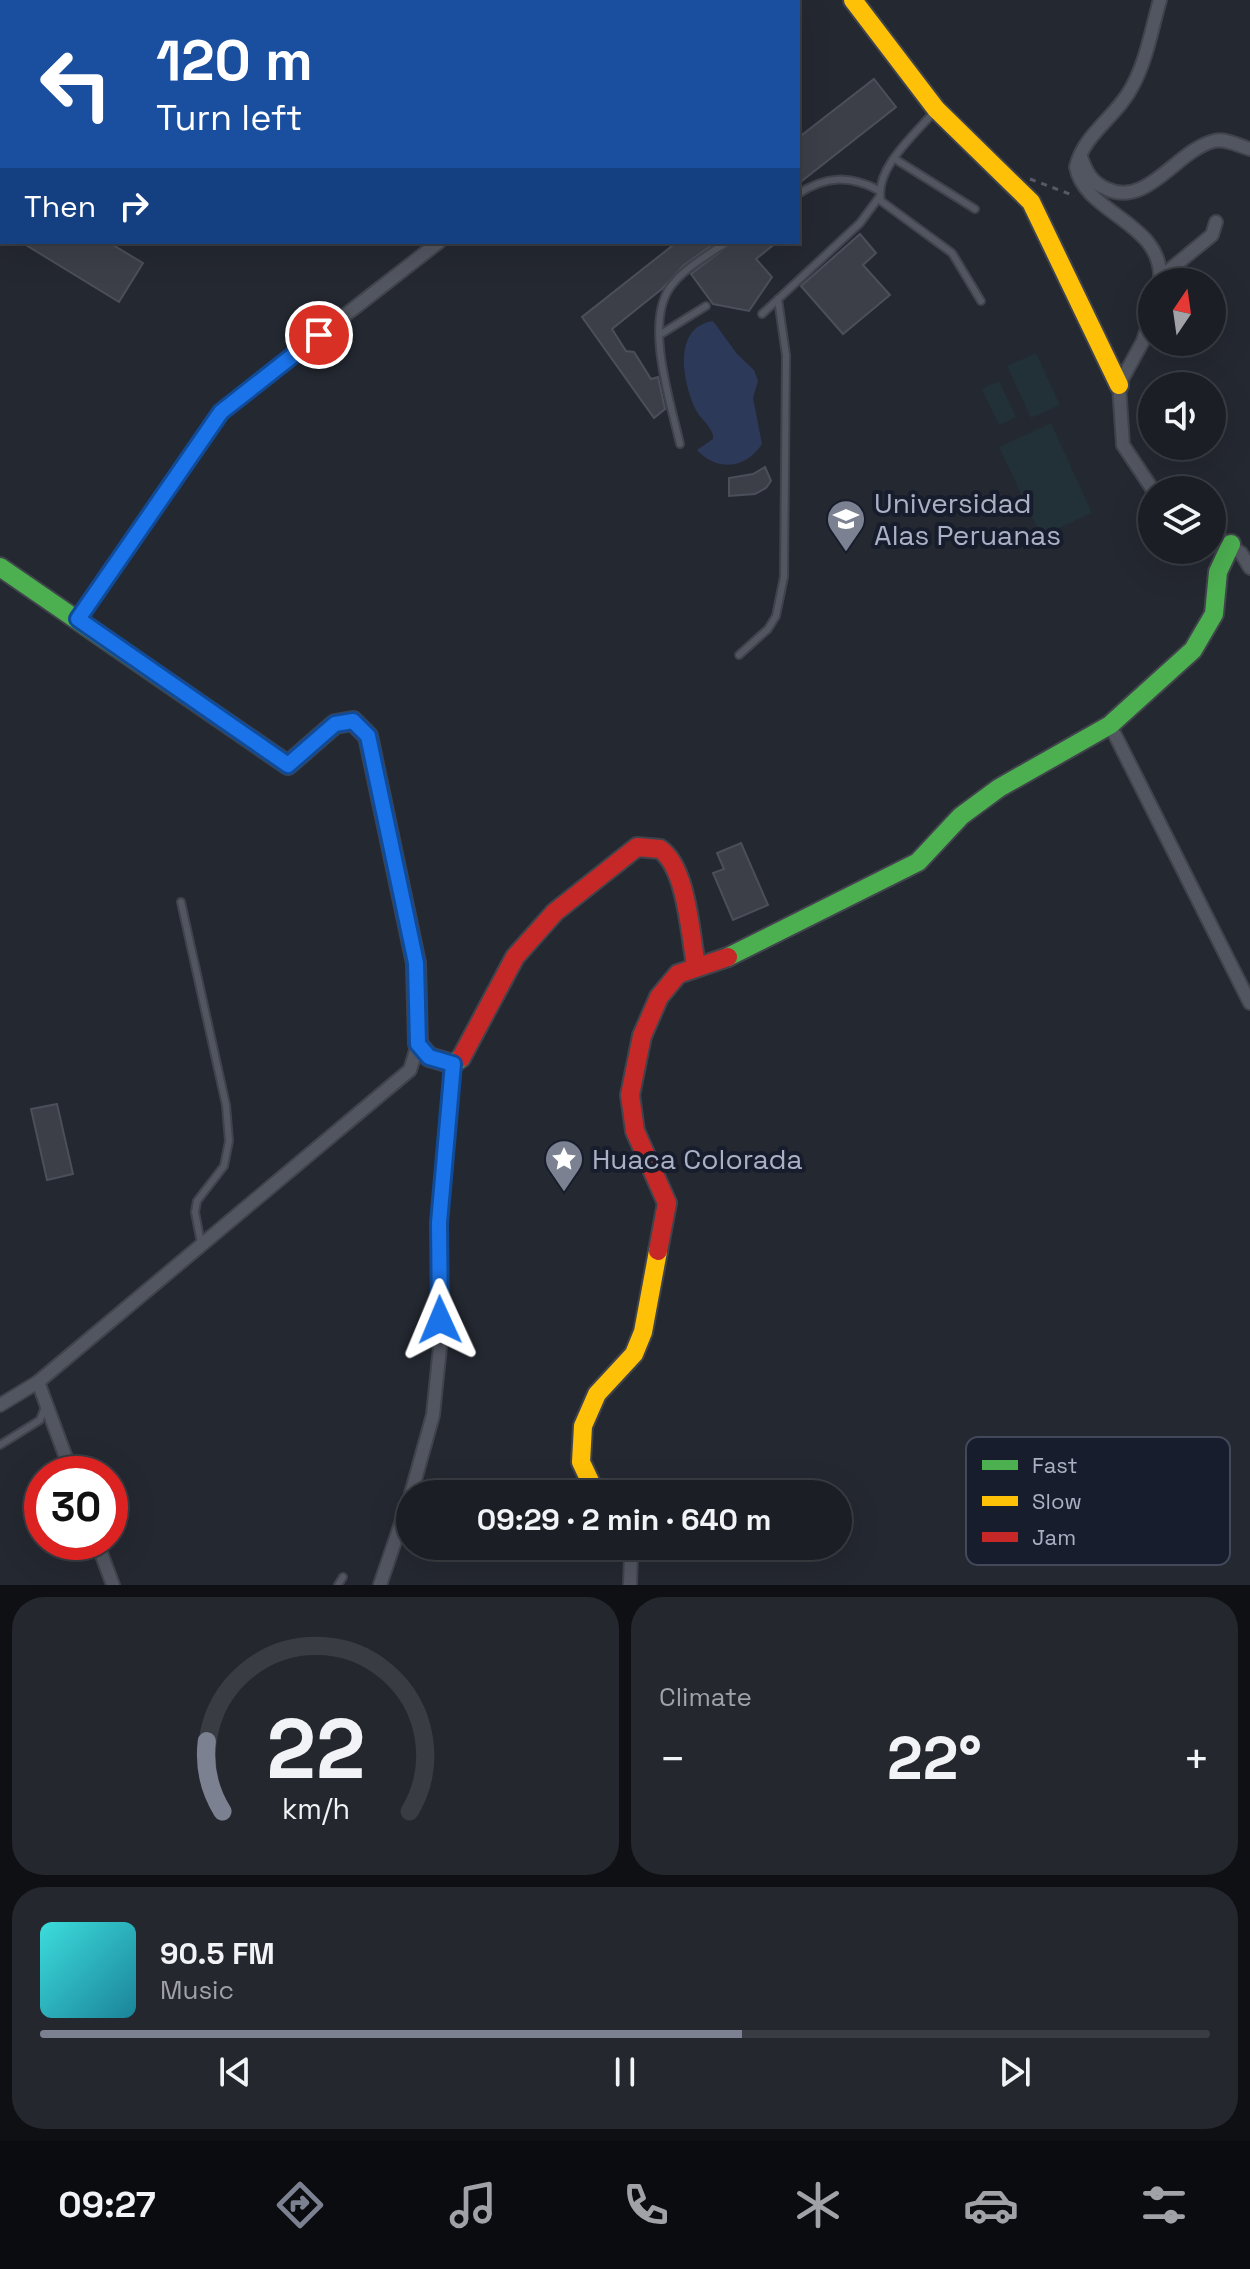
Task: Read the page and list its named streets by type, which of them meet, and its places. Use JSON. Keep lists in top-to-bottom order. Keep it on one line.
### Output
{"places":{"school or university":["Universidad Alas Peruanas"],"place":["Huaca Colorada"]},"legend":["Fast","Slow","Jam"],"north":"top","page":{"turn":["120 m","Turn left"],"then":"Then","limit":"30","trip":"09:29 · 2 min · 640 m","tile":"Climate","heat":["−","22°","+"],"song":["90.5 FM","Music"],"tabs":"09:27","gauge":["22","km/h"]}}
